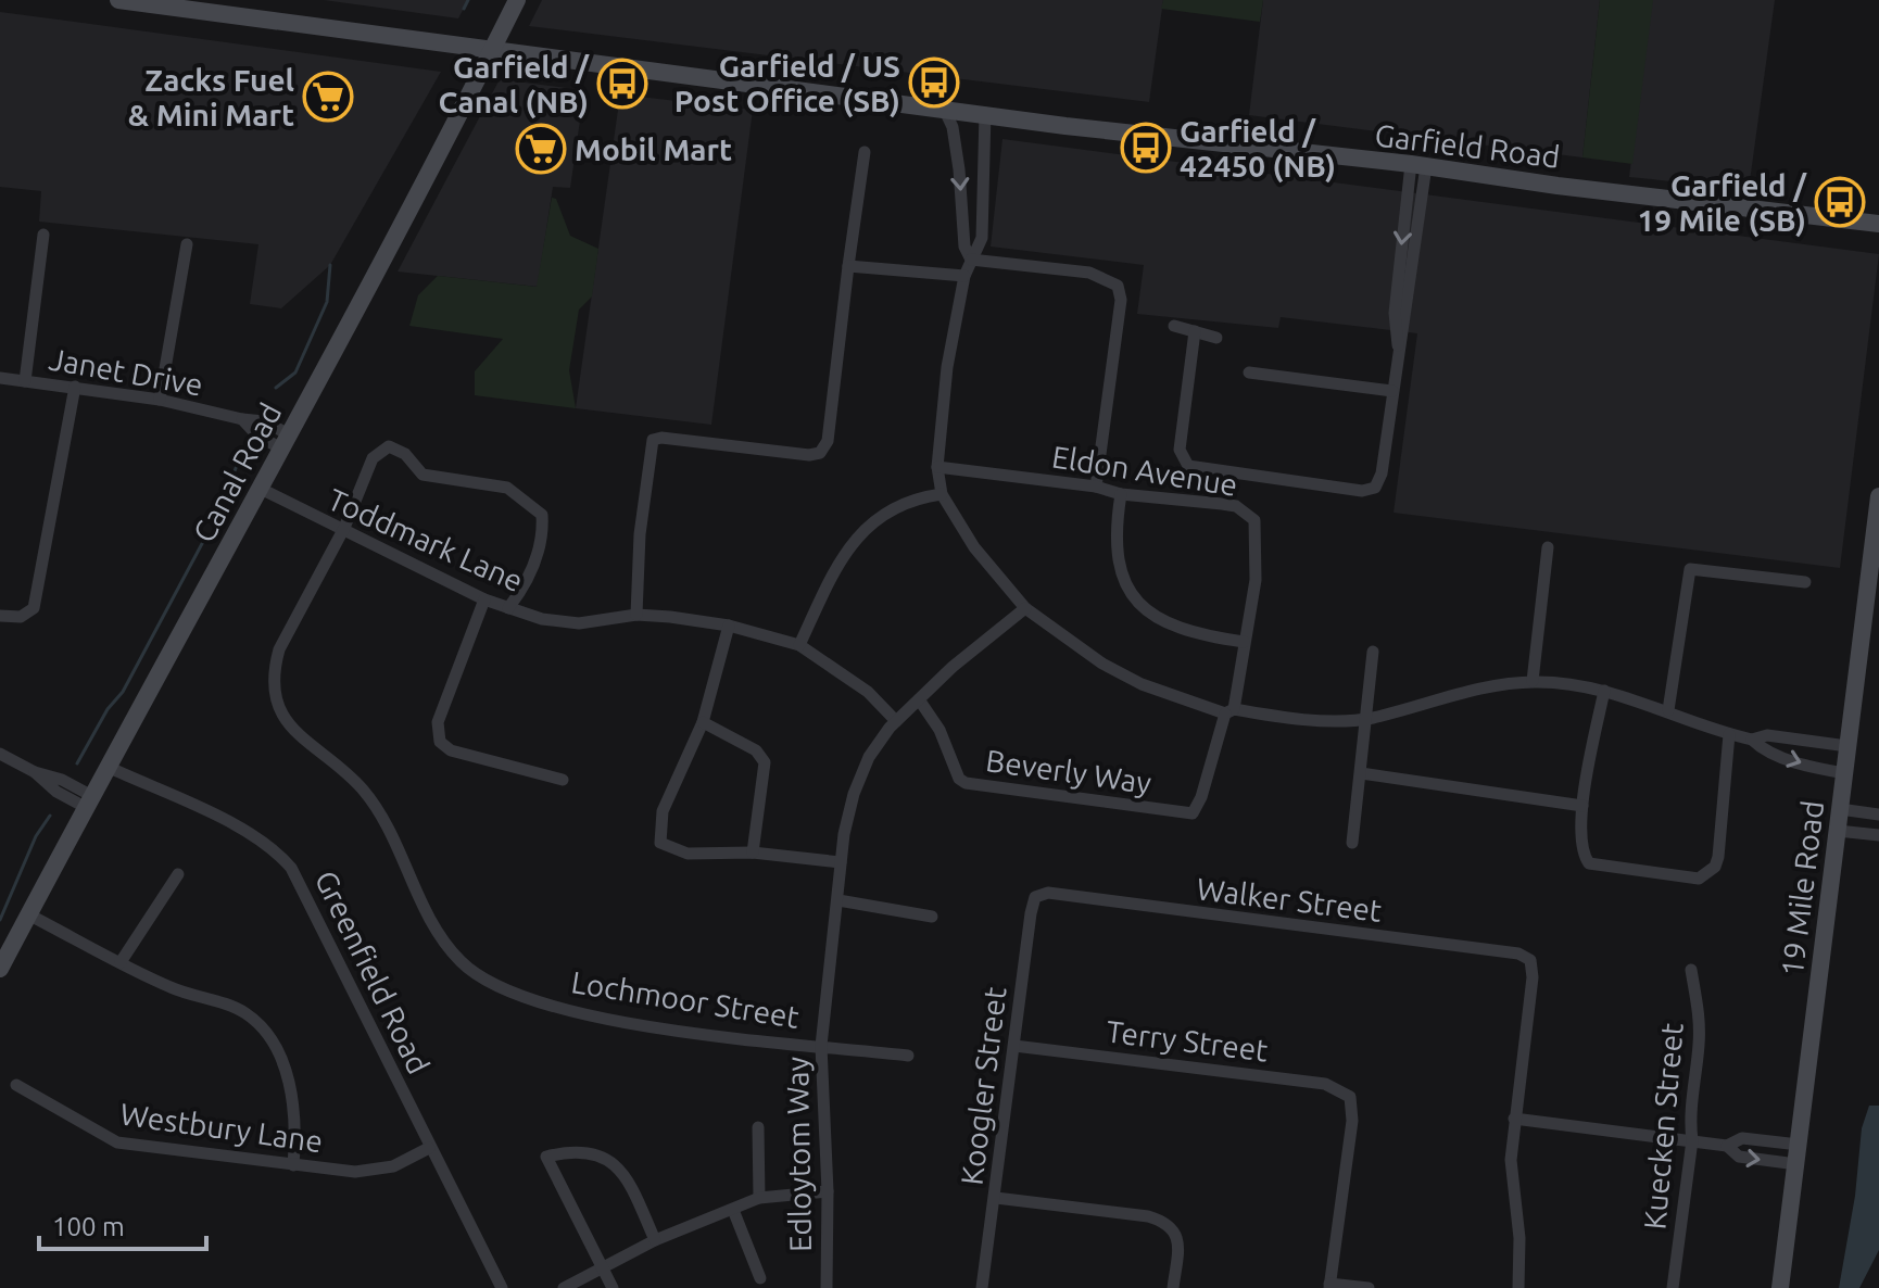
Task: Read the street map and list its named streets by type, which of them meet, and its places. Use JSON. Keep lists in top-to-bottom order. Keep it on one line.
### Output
{"streets":{"street":["Garfield Road","Janet Drive","Eldon Avenue","Canal Road","Toddmark Lane","Beverly Way","19 Mile Road","Walker Street","Greenfield Road","Lochmoor Street","Terry Street","Koogler Street","Kuecken Street","Westbury Lane","Edloytom Way"]},"crossings":[["Garfield Road","Canal Road"],["Janet Drive","Canal Road"],["Eldon Avenue","Beverly Way"],["Canal Road","Toddmark Lane"],["Canal Road","Greenfield Road"],["Toddmark Lane","Lochmoor Street"],["Beverly Way","Edloytom Way"],["Walker Street","Koogler Street"],["Greenfield Road","Westbury Lane"],["Lochmoor Street","Edloytom Way"],["Terry Street","Koogler Street"]],"places":{"bus stop":["Garfield / US Post Office (SB)","Garfield / Canal (NB)","Garfield / 42450 (NB)","Garfield / 19 Mile (SB)"],"supermarket":["Zacks Fuel & Mini Mart","Mobil Mart"]},"scale_bar":"100 m"}
